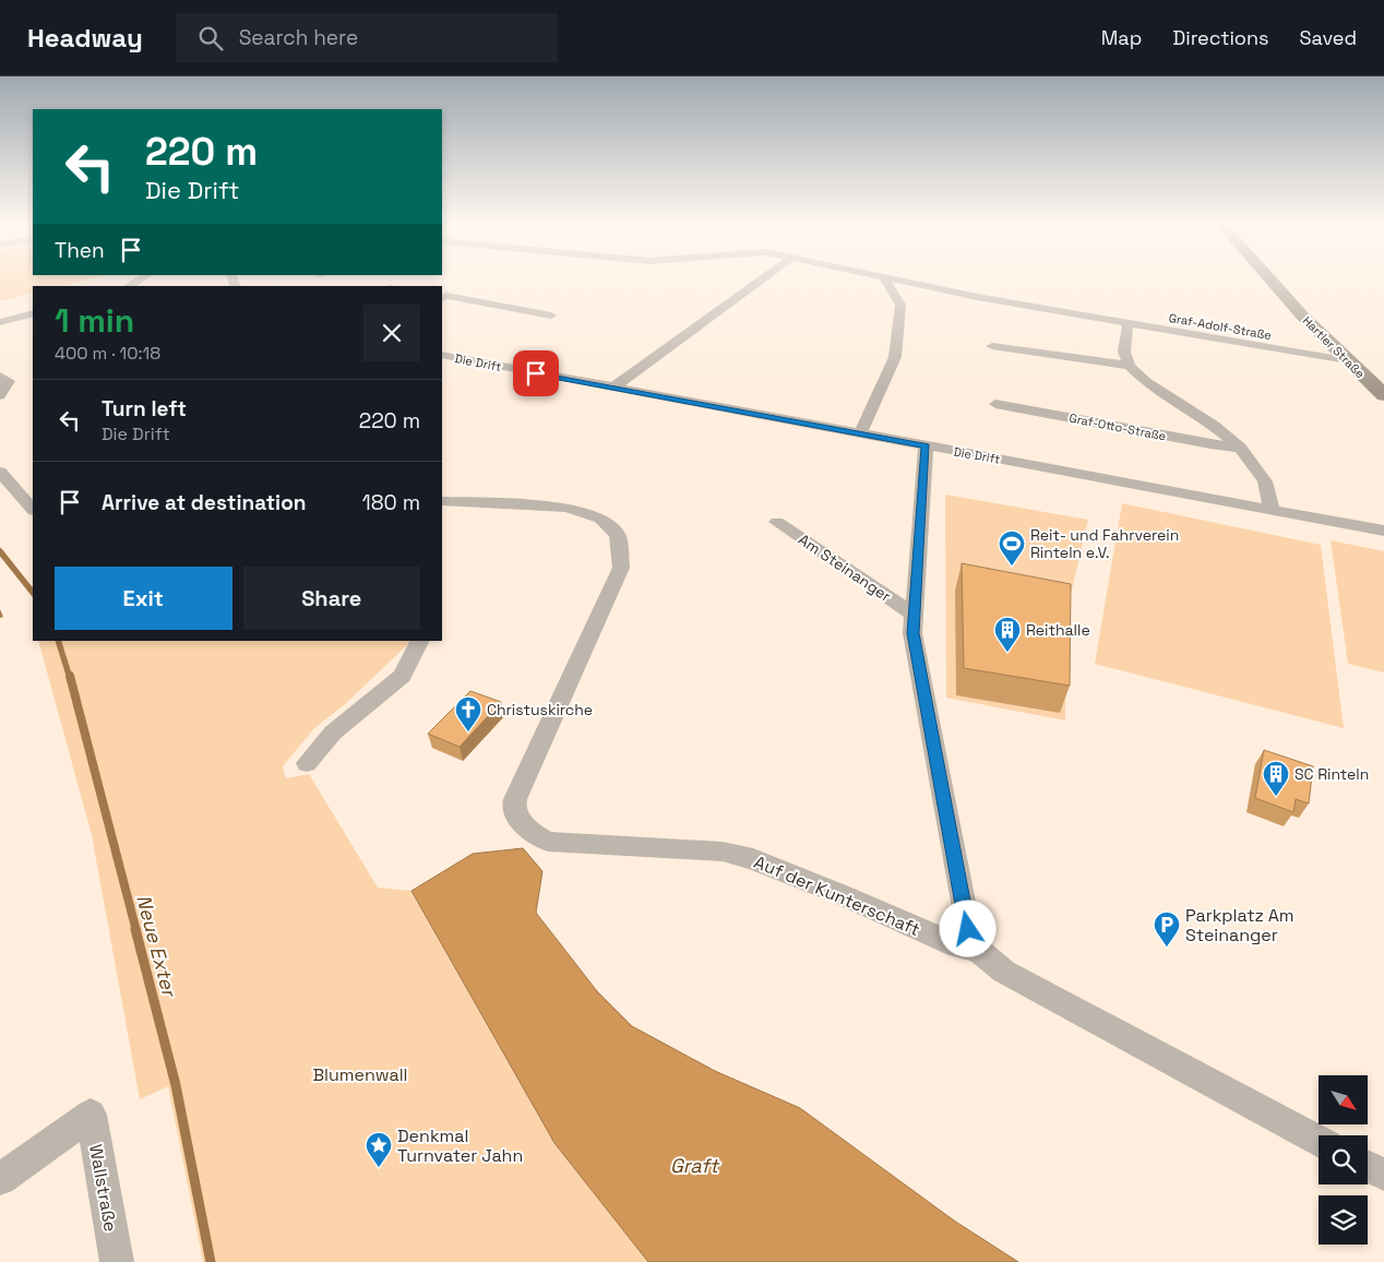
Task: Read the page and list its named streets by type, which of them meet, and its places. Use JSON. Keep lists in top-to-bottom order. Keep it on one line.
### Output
{"streets":{"main road":["Hartler Straße"],"street":["Graf-Adolf-Straße","Die Drift","Graf-Otto-Straße","Am Steinanger","Auf der Kunterschaft","Wallstraße"]},"crossings":[["Graf-Adolf-Straße","Hartler Straße"],["Die Drift","Am Steinanger"],["Am Steinanger","Auf der Kunterschaft"]],"water":["Neue Exter","Graft"],"parks":["Blumenwall"],"places":{"sports":["Reit- und Fahrverein Rinteln e.V."],"building":["Reithalle","SC Rinteln"],"church":["Christuskirche"],"parking":["Parkplatz Am Steinanger"],"place":["Denkmal Turnvater Jahn"]},"north":"bottom right","page":{"header":"Headway","search":"Search here","nav":["Map","Directions","Saved"],"turn":["220 m","Die Drift"],"then":"Then","heading":["1 min","400 m · 10:18"],"list":[{"name":"Turn left","note":"Die Drift","value":"220 m"},{"name":"Arrive at destination","value":"180 m"}],"buttons":["Exit","Share"]}}
